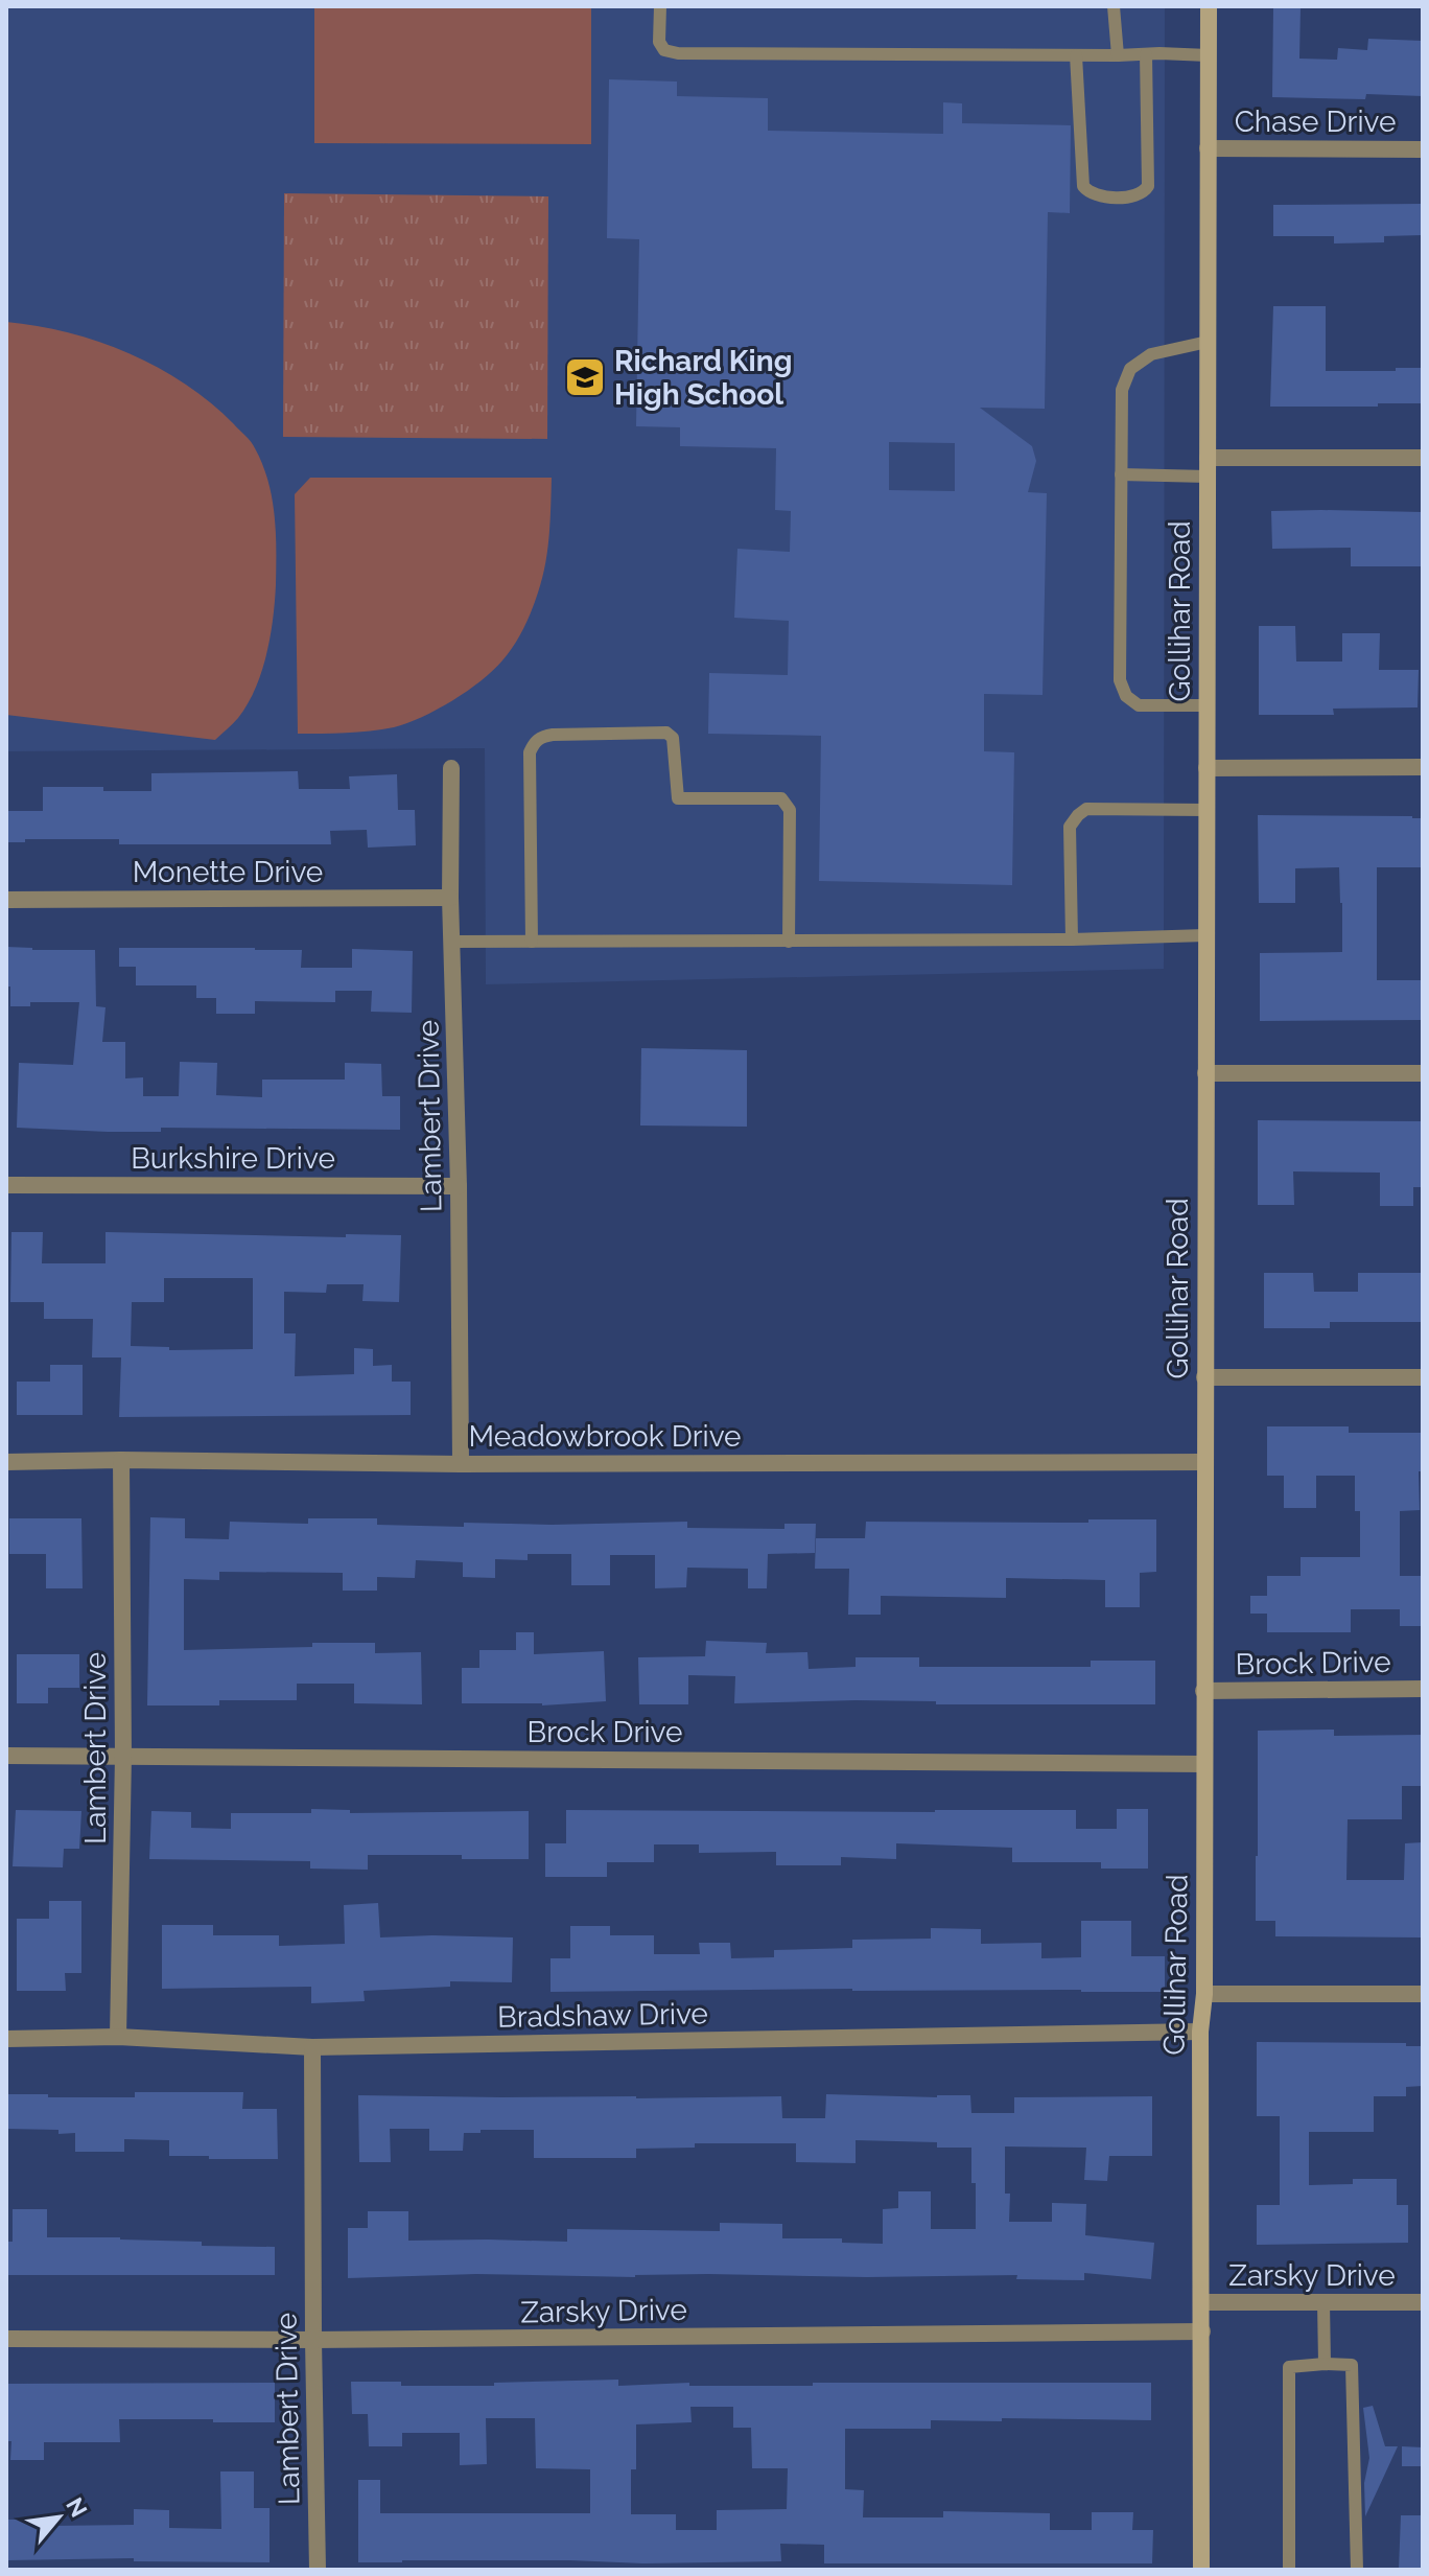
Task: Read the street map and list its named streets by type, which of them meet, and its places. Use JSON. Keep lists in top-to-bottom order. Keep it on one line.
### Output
{"streets":{"street":["Chase Drive","Gollihar Road","Monette Drive","Lambert Drive","Burkshire Drive","Meadowbrook Drive","Brock Drive","Bradshaw Drive","Zarsky Drive"]},"crossings":[["Chase Drive","Gollihar Road"],["Gollihar Road","Meadowbrook Drive"],["Gollihar Road","Brock Drive"],["Gollihar Road","Bradshaw Drive"],["Gollihar Road","Zarsky Drive"],["Monette Drive","Lambert Drive"],["Lambert Drive","Burkshire Drive"],["Lambert Drive","Meadowbrook Drive"],["Lambert Drive","Brock Drive"],["Lambert Drive","Bradshaw Drive"],["Lambert Drive","Zarsky Drive"]],"places":{"school or university":["Richard King High School"]},"north":"top right"}
